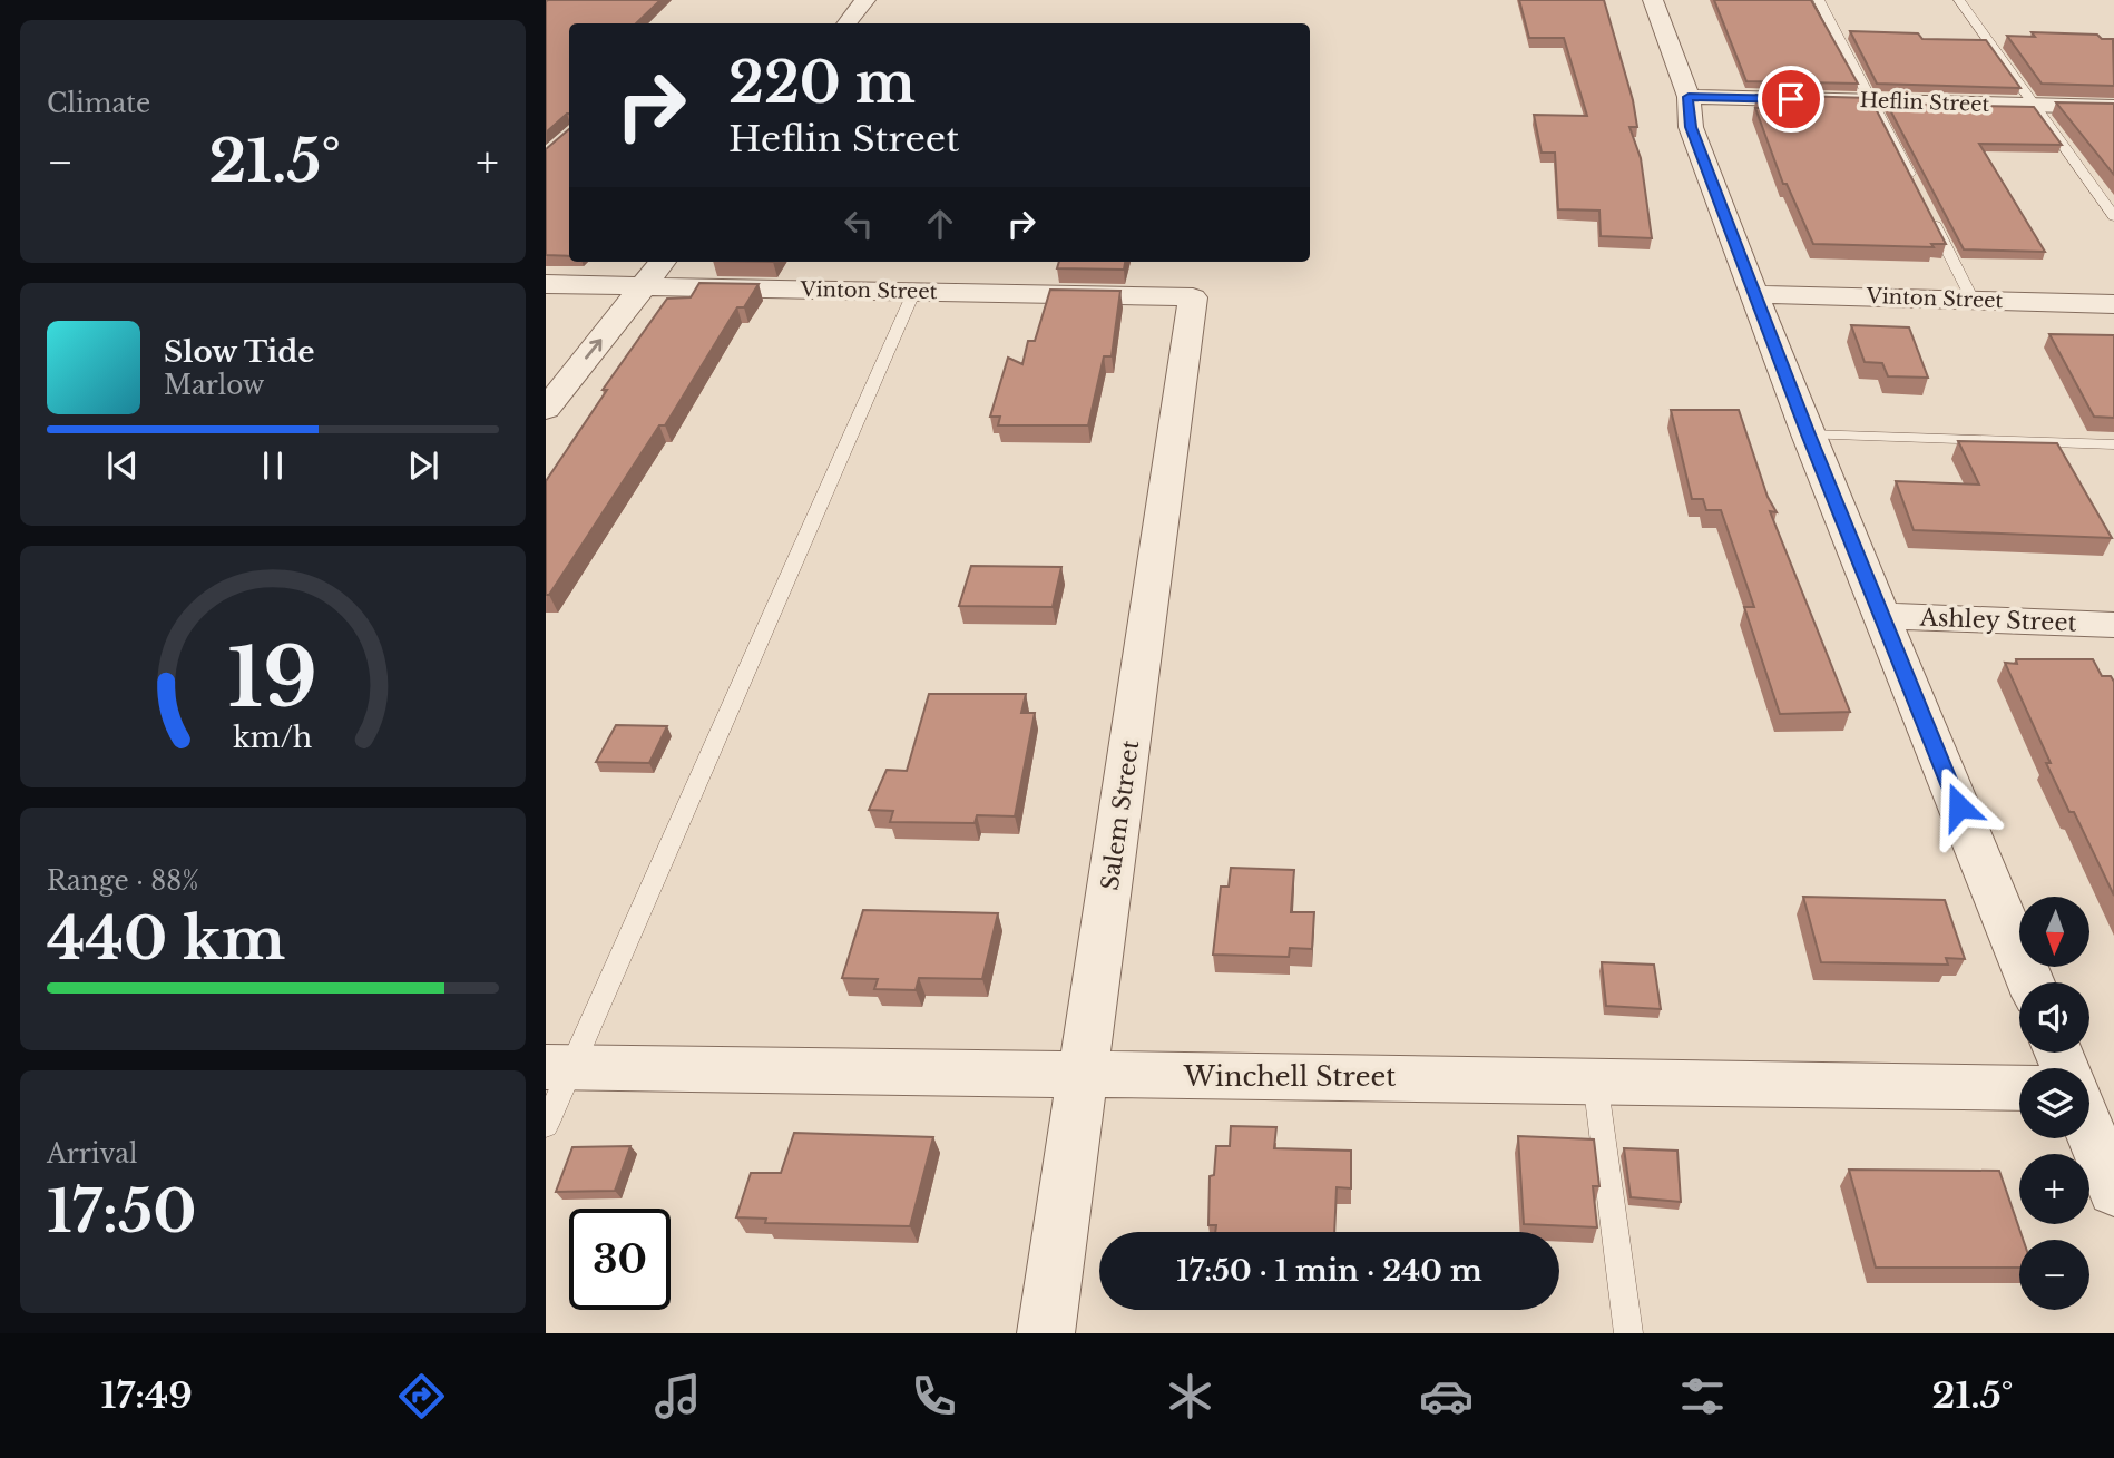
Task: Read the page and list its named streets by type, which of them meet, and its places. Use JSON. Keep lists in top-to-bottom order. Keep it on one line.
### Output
{"streets":{"street":["Heflin Street","Vinton Street","Ashley Street","Salem Street","Winchell Street"]},"crossings":[["Vinton Street","Salem Street"],["Salem Street","Winchell Street"]],"north":"bottom","page":{"tile":["Climate",["Range · 88%","440 km"],["Arrival","17:50"]],"turn":["220 m","Heflin Street"],"heat":["−","21.5°","+"],"song":["Slow Tide","Marlow"],"map_buttons":["+","−"],"limit":"30","trip":"17:50 · 1 min · 240 m","tabs":["17:49","21.5°"],"gauge":["19","km/h"]}}
